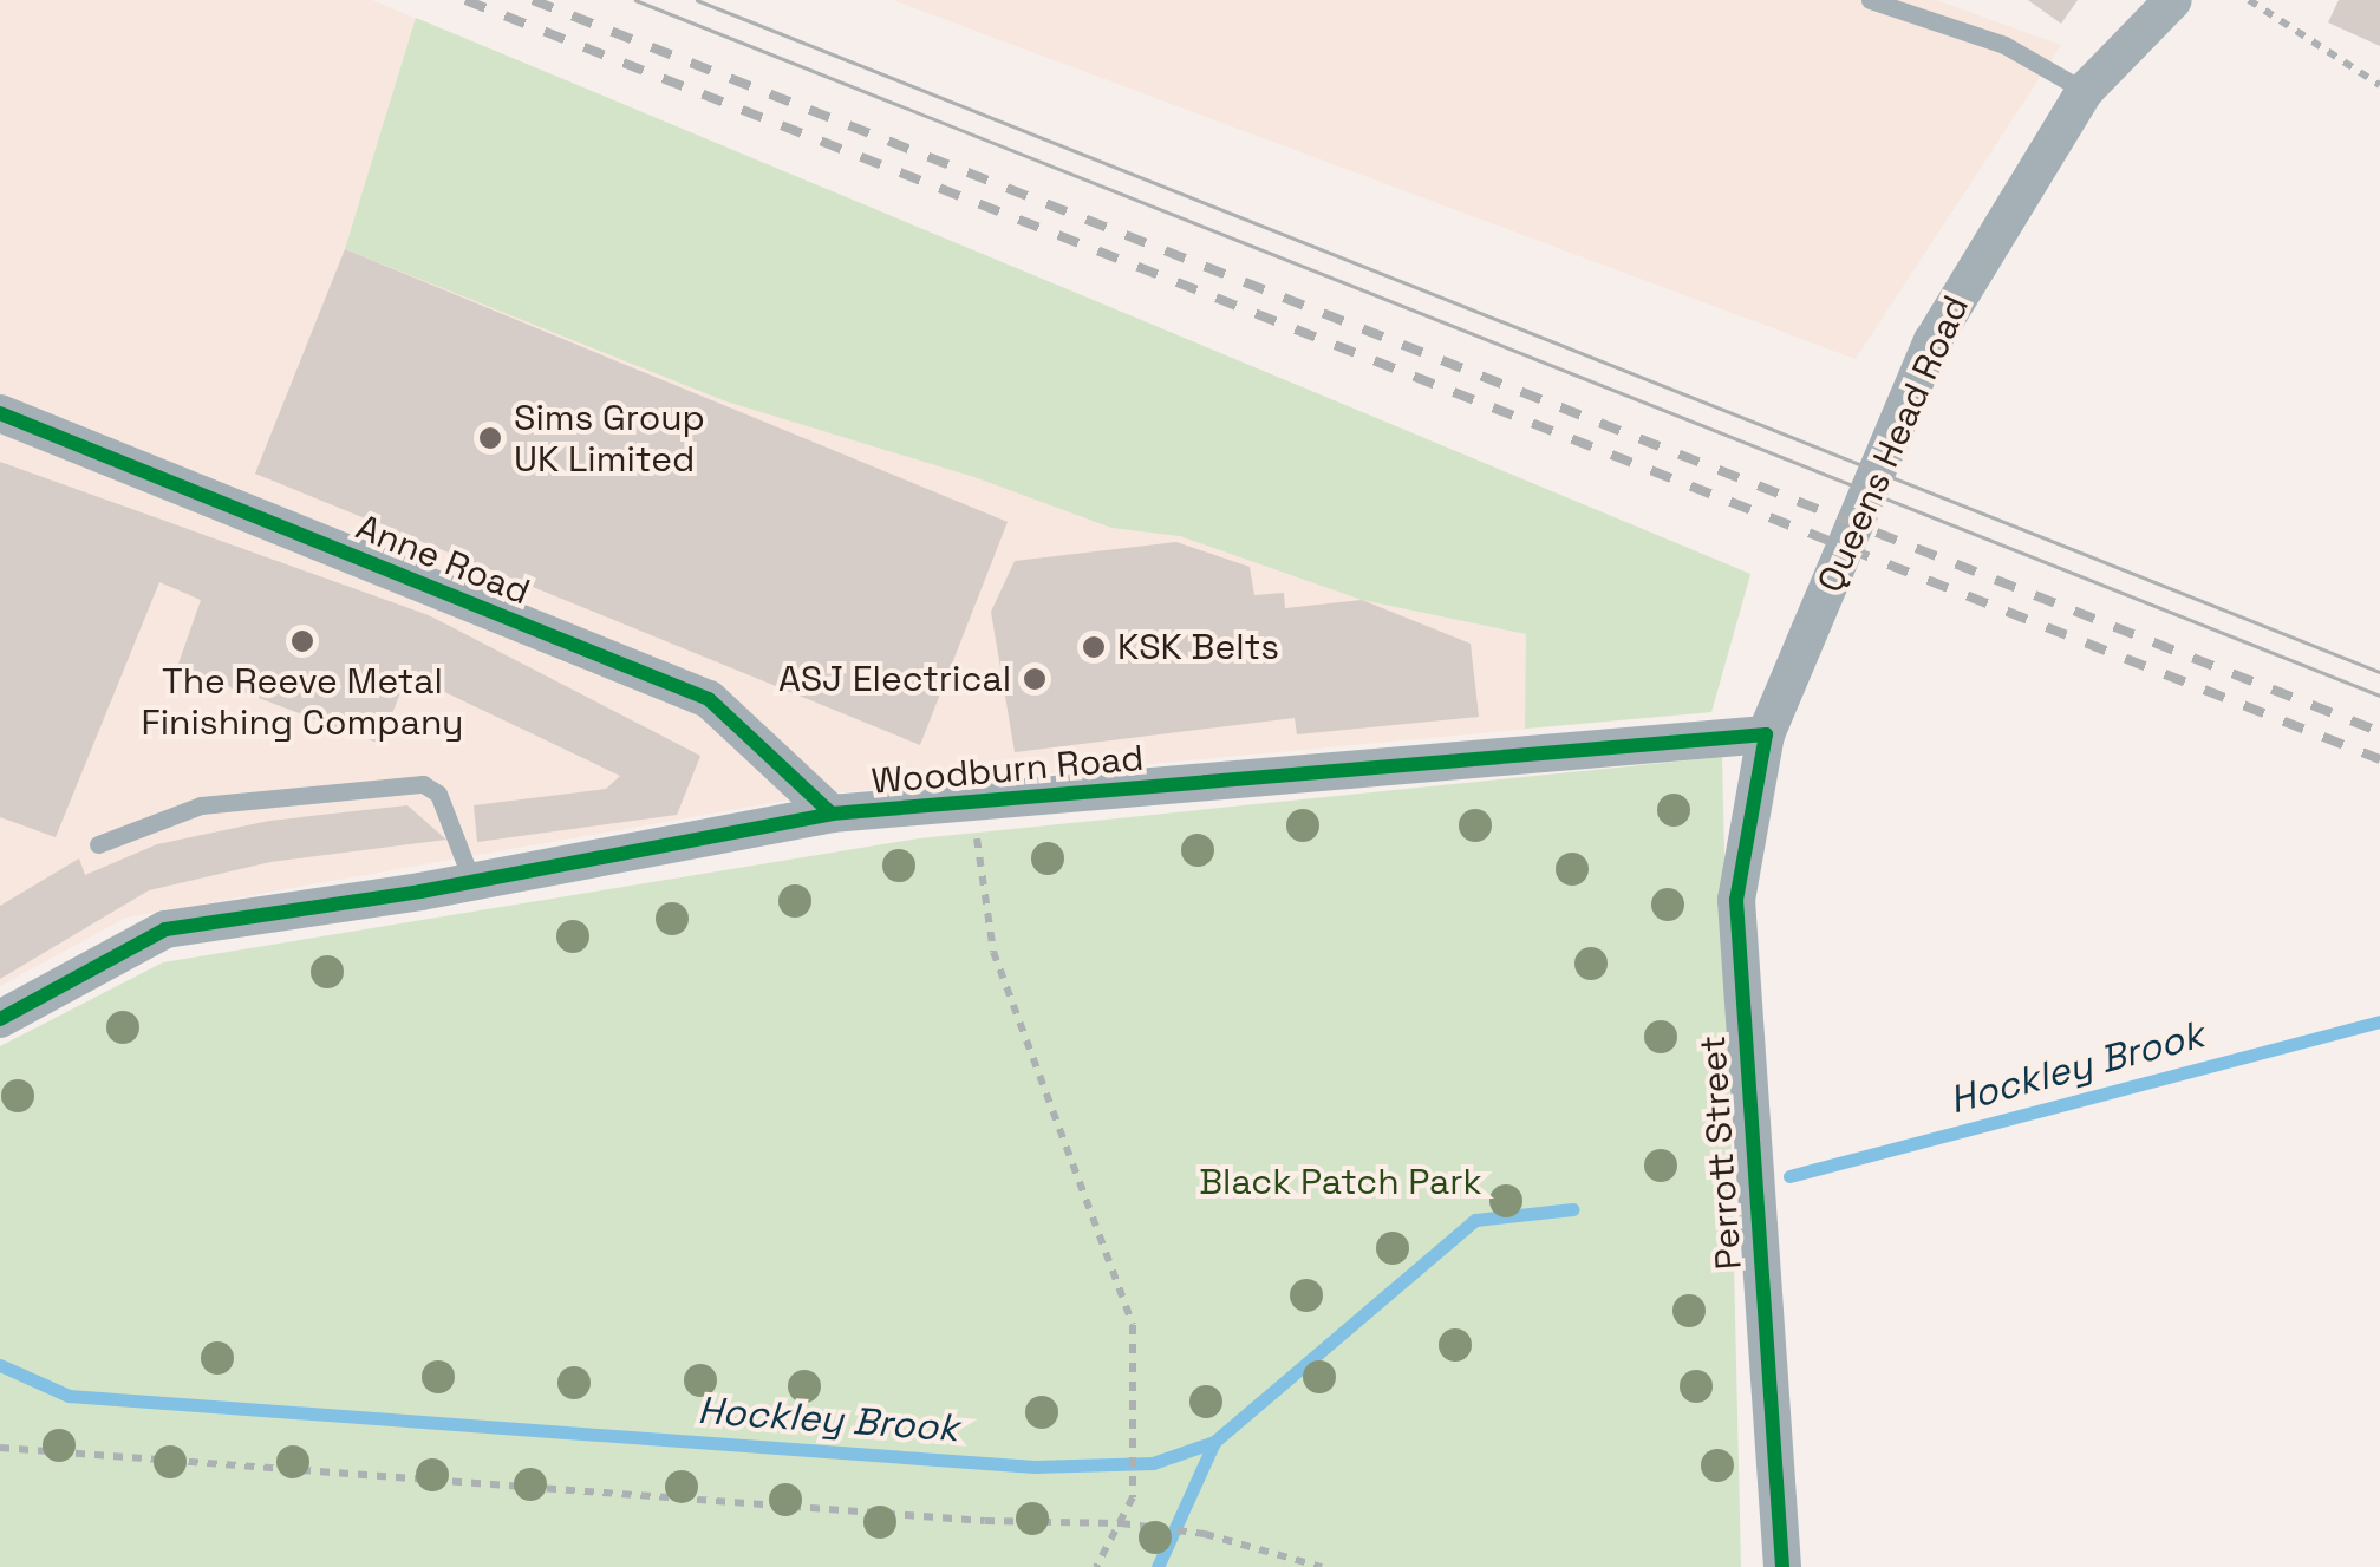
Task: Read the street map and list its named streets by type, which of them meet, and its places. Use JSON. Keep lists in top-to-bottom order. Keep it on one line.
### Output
{"streets":{"street":["Queens Head Road","Anne Road","Woodburn Road","Perrott Street"]},"crossings":[["Queens Head Road","Woodburn Road"],["Queens Head Road","Perrott Street"],["Anne Road","Woodburn Road"],["Woodburn Road","Perrott Street"]],"water":["Hockley Brook"],"parks":["Black Patch Park"],"places":["Sims Group UK Limited","The Reeve Metal Finishing Company","KSK Belts","ASJ Electrical"]}
